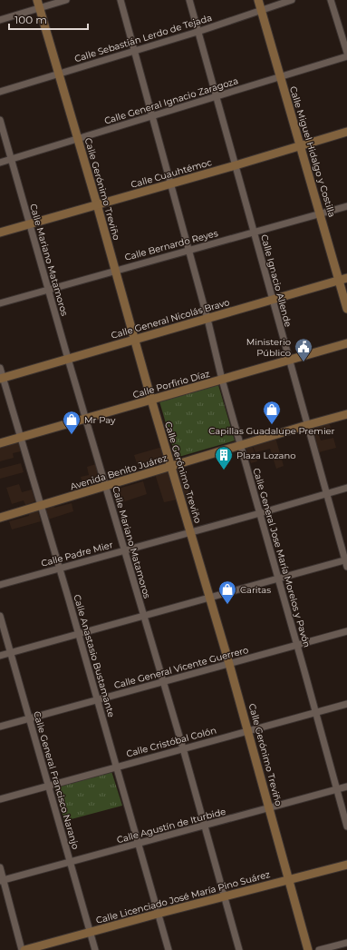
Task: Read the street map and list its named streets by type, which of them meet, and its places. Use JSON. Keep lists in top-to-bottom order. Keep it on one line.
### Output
{"streets":{"street":["Calle Sebastián Lerdo de Tejada","Calle General Ignacio Zaragoza","Calle Miguel Hidalgo y Costilla","Calle Cuauhtémoc","Calle Gerónimo Treviño","Calle Bernardo Reyes","Calle Mariano Matamoros","Calle Ignacio Allende","Calle General Nicolás Bravo","Calle Porfirio Díaz","Avenida Benito Juárez","Calle Padre Mier","Calle General Jose María Morelos y Pavón","Calle Anastasio Bustamante","Calle General Vicente Guerrero","Calle Cristóbal Colón","Calle General Francisco Naranjo","Calle Agustín de Iturbide","Calle Licenciado José María Pino Suárez"]},"crossings":[["Calle Sebastián Lerdo de Tejada","Calle Miguel Hidalgo y Costilla"],["Calle Sebastián Lerdo de Tejada","Calle Gerónimo Treviño"],["Calle Sebastián Lerdo de Tejada","Calle Ignacio Allende"],["Calle Sebastián Lerdo de Tejada","Calle General Jose María Morelos y Pavón"],["Calle General Ignacio Zaragoza","Calle Miguel Hidalgo y Costilla"],["Calle General Ignacio Zaragoza","Calle Gerónimo Treviño"],["Calle General Ignacio Zaragoza","Calle Mariano Matamoros"],["Calle General Ignacio Zaragoza","Calle Ignacio Allende"],["Calle General Ignacio Zaragoza","Calle General Jose María Morelos y Pavón"],["Calle Miguel Hidalgo y Costilla","Calle Cuauhtémoc"],["Calle Miguel Hidalgo y Costilla","Calle Bernardo Reyes"],["Calle Miguel Hidalgo y Costilla","Calle General Nicolás Bravo"],["Calle Cuauhtémoc","Calle Gerónimo Treviño"],["Calle Cuauhtémoc","Calle Mariano Matamoros"],["Calle Cuauhtémoc","Calle Ignacio Allende"],["Calle Cuauhtémoc","Calle General Jose María Morelos y Pavón"],["Calle Gerónimo Treviño","Calle Bernardo Reyes"],["Calle Gerónimo Treviño","Calle General Nicolás Bravo"],["Calle Gerónimo Treviño","Calle Porfirio Díaz"],["Calle Gerónimo Treviño","Avenida Benito Juárez"],["Calle Gerónimo Treviño","Calle Padre Mier"],["Calle Gerónimo Treviño","Calle General Vicente Guerrero"],["Calle Gerónimo Treviño","Calle Cristóbal Colón"],["Calle Gerónimo Treviño","Calle Agustín de Iturbide"],["Calle Gerónimo Treviño","Calle Licenciado José María Pino Suárez"],["Calle Bernardo Reyes","Calle Mariano Matamoros"],["Calle Bernardo Reyes","Calle Ignacio Allende"],["Calle Bernardo Reyes","Calle General Jose María Morelos y Pavón"],["Calle Mariano Matamoros","Calle General Nicolás Bravo"],["Calle Mariano Matamoros","Calle Porfirio Díaz"],["Calle Mariano Matamoros","Avenida Benito Juárez"],["Calle Mariano Matamoros","Calle Padre Mier"],["Calle Mariano Matamoros","Calle General Vicente Guerrero"],["Calle Mariano Matamoros","Calle Cristóbal Colón"],["Calle Mariano Matamoros","Calle Agustín de Iturbide"],["Calle Mariano Matamoros","Calle Licenciado José María Pino Suárez"],["Calle Ignacio Allende","Calle General Nicolás Bravo"],["Calle Ignacio Allende","Calle Porfirio Díaz"],["Calle Ignacio Allende","Avenida Benito Juárez"],["Calle Ignacio Allende","Calle Padre Mier"],["Calle General Nicolás Bravo","Calle General Jose María Morelos y Pavón"],["Calle General Nicolás Bravo","Calle Anastasio Bustamante"],["Calle Porfirio Díaz","Calle General Jose María Morelos y Pavón"],["Calle Porfirio Díaz","Calle Anastasio Bustamante"],["Avenida Benito Juárez","Calle General Jose María Morelos y Pavón"],["Avenida Benito Juárez","Calle Anastasio Bustamante"],["Calle Padre Mier","Calle General Jose María Morelos y Pavón"],["Calle Padre Mier","Calle Anastasio Bustamante"],["Calle General Jose María Morelos y Pavón","Calle General Vicente Guerrero"],["Calle General Jose María Morelos y Pavón","Calle Cristóbal Colón"],["Calle General Jose María Morelos y Pavón","Calle Agustín de Iturbide"],["Calle Anastasio Bustamante","Calle General Vicente Guerrero"],["Calle Anastasio Bustamante","Calle Cristóbal Colón"],["Calle Anastasio Bustamante","Calle Agustín de Iturbide"],["Calle Anastasio Bustamante","Calle Licenciado José María Pino Suárez"],["Calle General Vicente Guerrero","Calle General Francisco Naranjo"],["Calle Cristóbal Colón","Calle General Francisco Naranjo"],["Calle General Francisco Naranjo","Calle Agustín de Iturbide"],["Calle General Francisco Naranjo","Calle Licenciado José María Pino Suárez"]],"places":{"public building":["Ministerio Público"],"shop":["Capillas Guadalupe Premier","Mr Pay","Caritas"],"building":["Plaza Lozano"]},"scale_bar":"100 m"}
